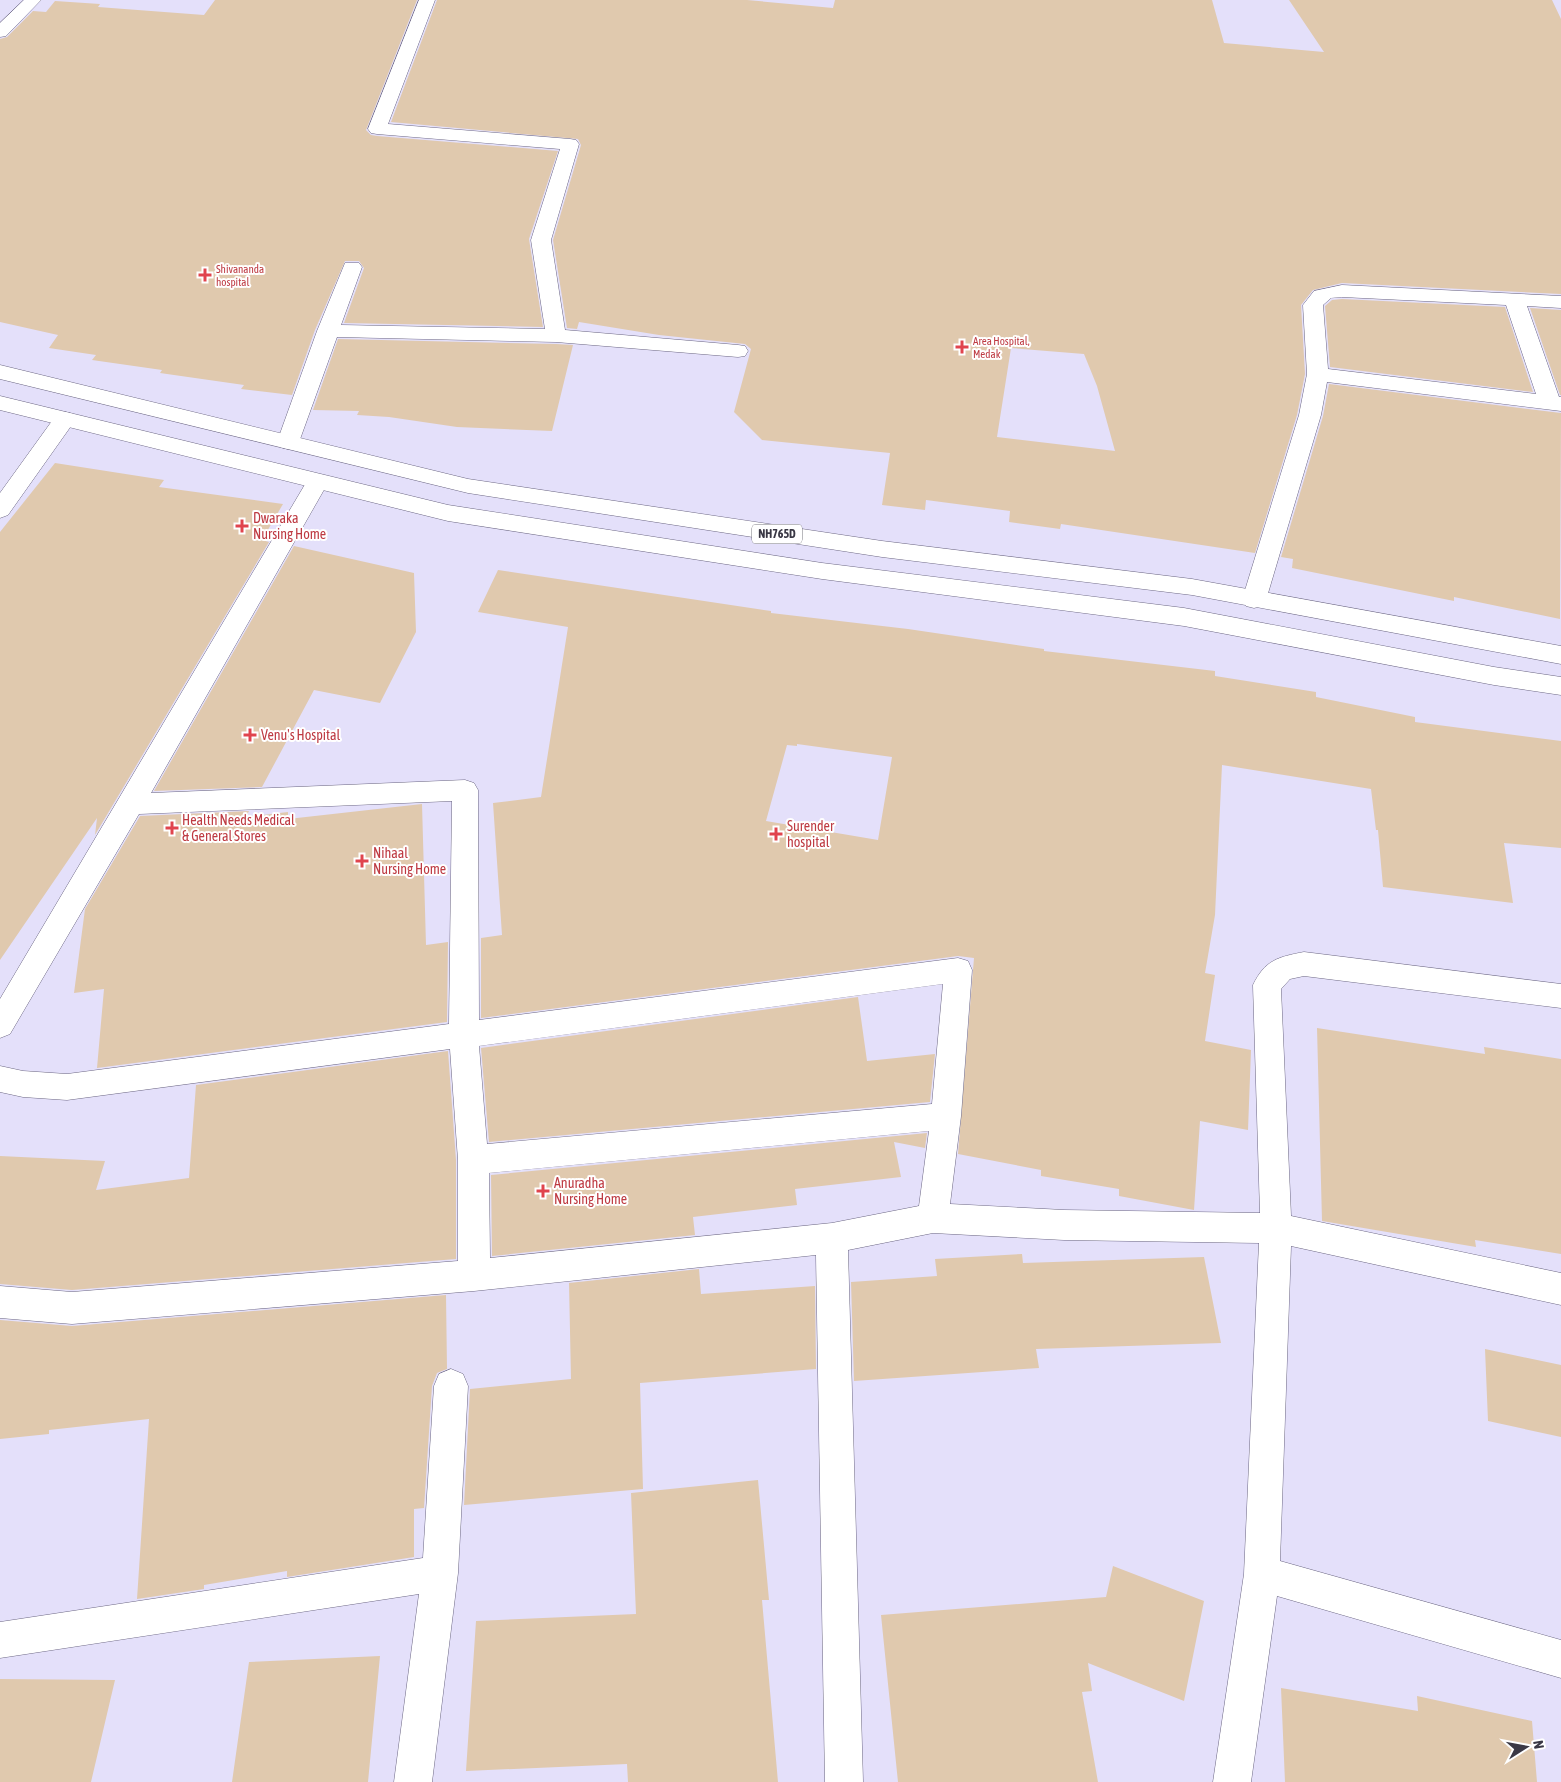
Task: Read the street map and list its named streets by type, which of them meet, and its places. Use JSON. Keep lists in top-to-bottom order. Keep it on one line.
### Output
{"streets":{"main road":["NH765D"]},"places":{"health":["Shivananda hospital","Area Hospital, Medak","Dwaraka Nursing Home","Venu's Hospital","Health Needs Medical & General Stores","Surender hospital","Nihaal Nursing Home","Anuradha Nursing Home"]},"north":"right"}
